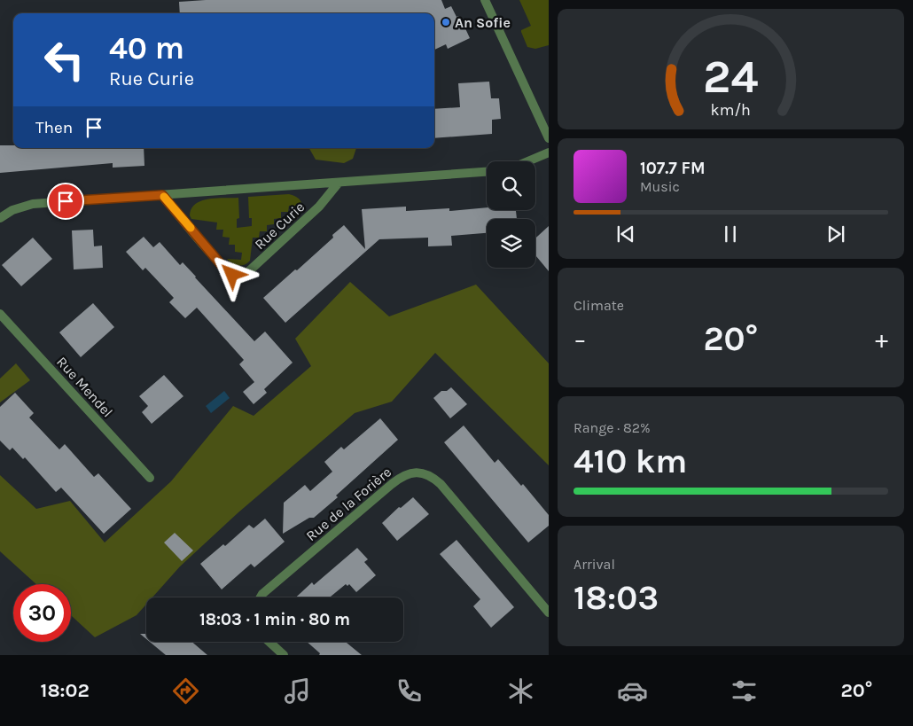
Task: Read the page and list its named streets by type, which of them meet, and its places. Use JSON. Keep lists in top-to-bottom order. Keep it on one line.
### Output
{"streets":{"street":["Rue Curie","Rue Mendel","Rue de la Forière"]},"places":["An Sofie"],"page":{"turn":["40 m","Rue Curie"],"then":"Then","song":["107.7 FM","Music"],"tile":["Climate",["Range · 82%","410 km"],["Arrival","18:03"]],"heat":["−","20°","+"],"limit":"30","trip":"18:03 · 1 min · 80 m","tabs":["18:02","20°"],"gauge":["24","km/h"]}}
